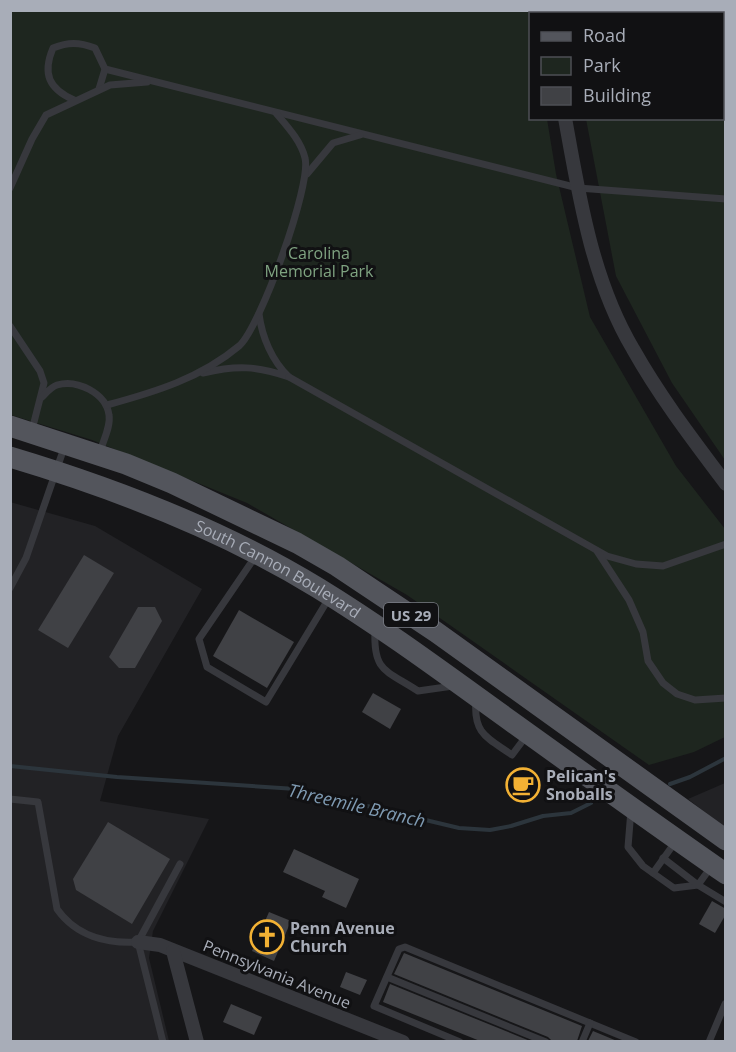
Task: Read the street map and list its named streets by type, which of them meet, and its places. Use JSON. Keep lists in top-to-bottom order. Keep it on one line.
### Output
{"streets":{"main road":["South Cannon Boulevard","US 29"],"street":["Pennsylvania Avenue"]},"water":["Threemile Branch"],"parks":["Carolina Memorial Park"],"places":{"cafe":["Pelican's Snoballs"],"church":["Penn Avenue Church"]},"legend":["Road","Park","Building"]}
